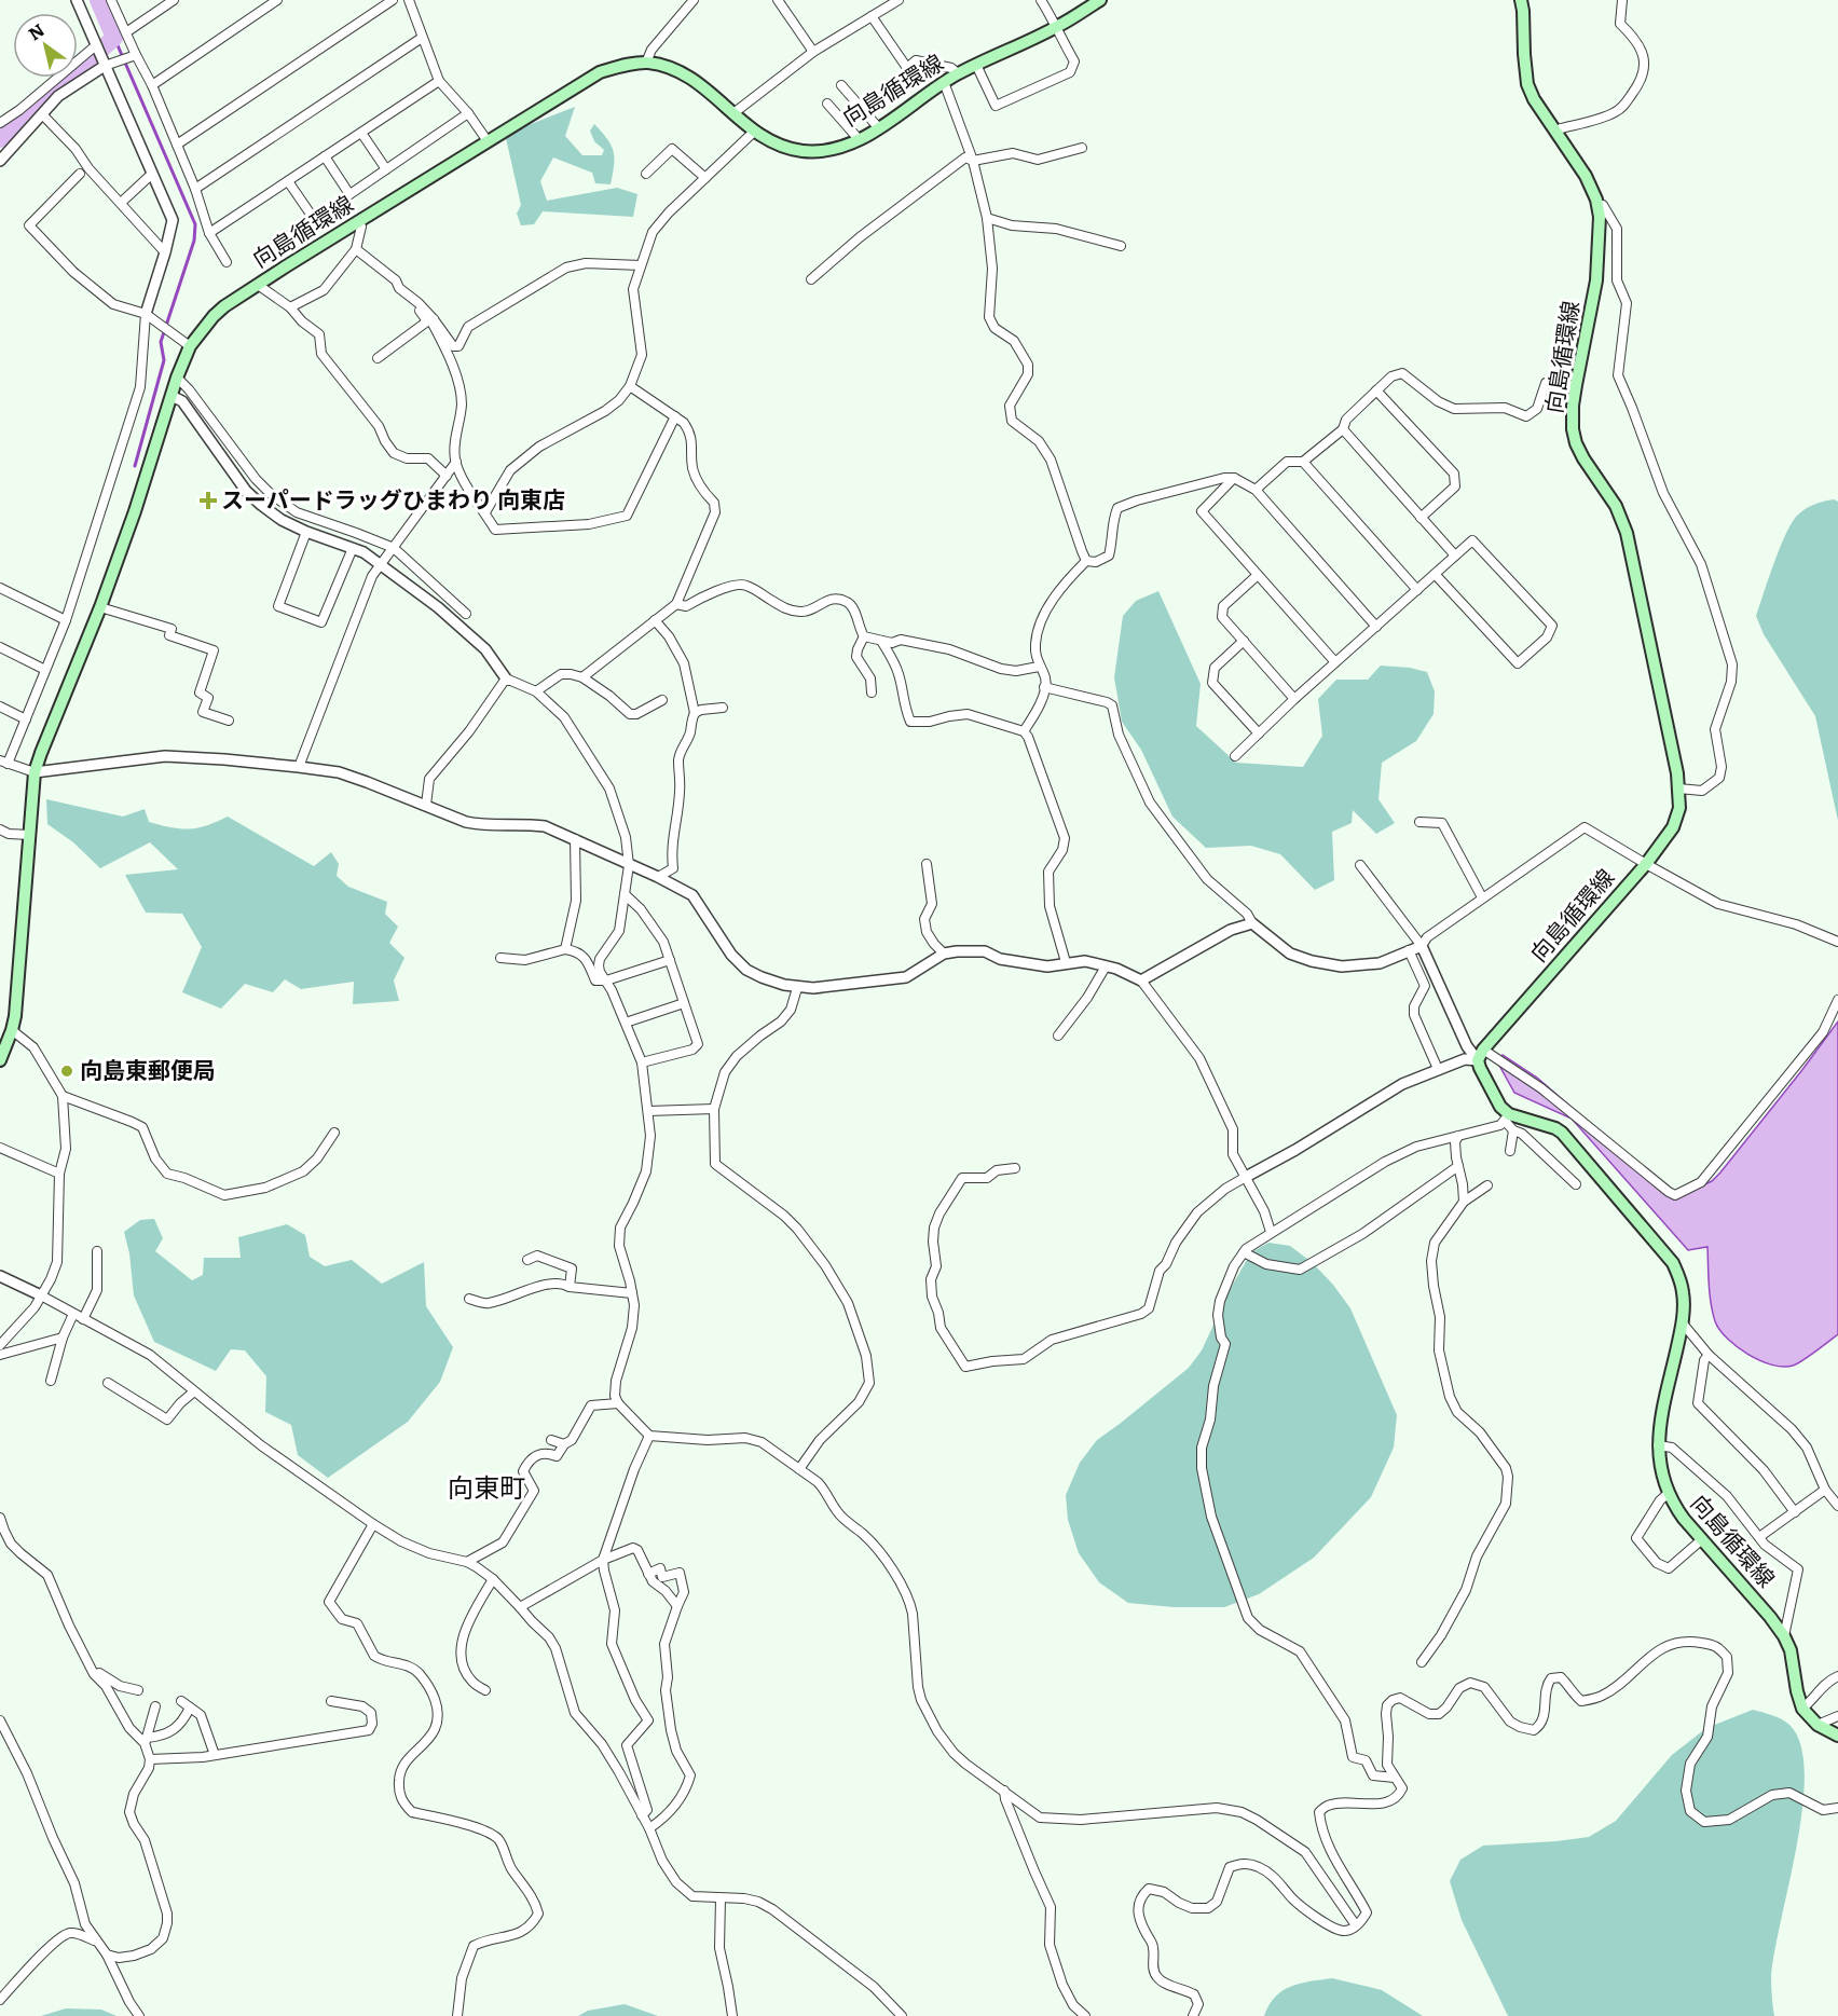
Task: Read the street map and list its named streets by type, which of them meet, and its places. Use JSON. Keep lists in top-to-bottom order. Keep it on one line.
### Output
{"streets":{"main road":["向島循環線"]},"districts":["向東町"],"places":{"health":["スーパードラッグひまわり 向東店"],"other":["向島東郵便局"]},"north":"top left"}
